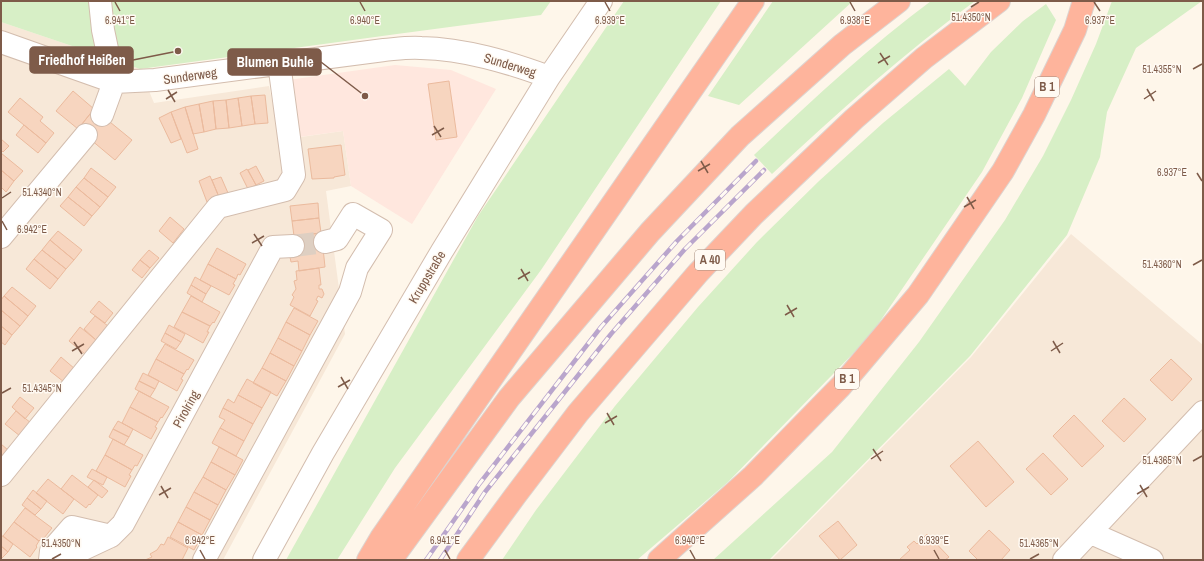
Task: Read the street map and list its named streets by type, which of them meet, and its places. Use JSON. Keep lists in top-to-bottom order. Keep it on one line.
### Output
{"streets":{"highway":["B 1","A 40"],"street":["Sunderweg","Kruppstraße","Pirolring"]},"crossings":[["Sunderweg","Kruppstraße"]],"places":["Friedhof Heißen","Blumen Buhle"],"coordinates":["51.4350°N","6.941°E","6.940°E","6.939°E","6.938°E","6.937°E","51.4355°N","51.4340°N","6.942°E","51.4360°N","51.4345°N","51.4365°N"]}
